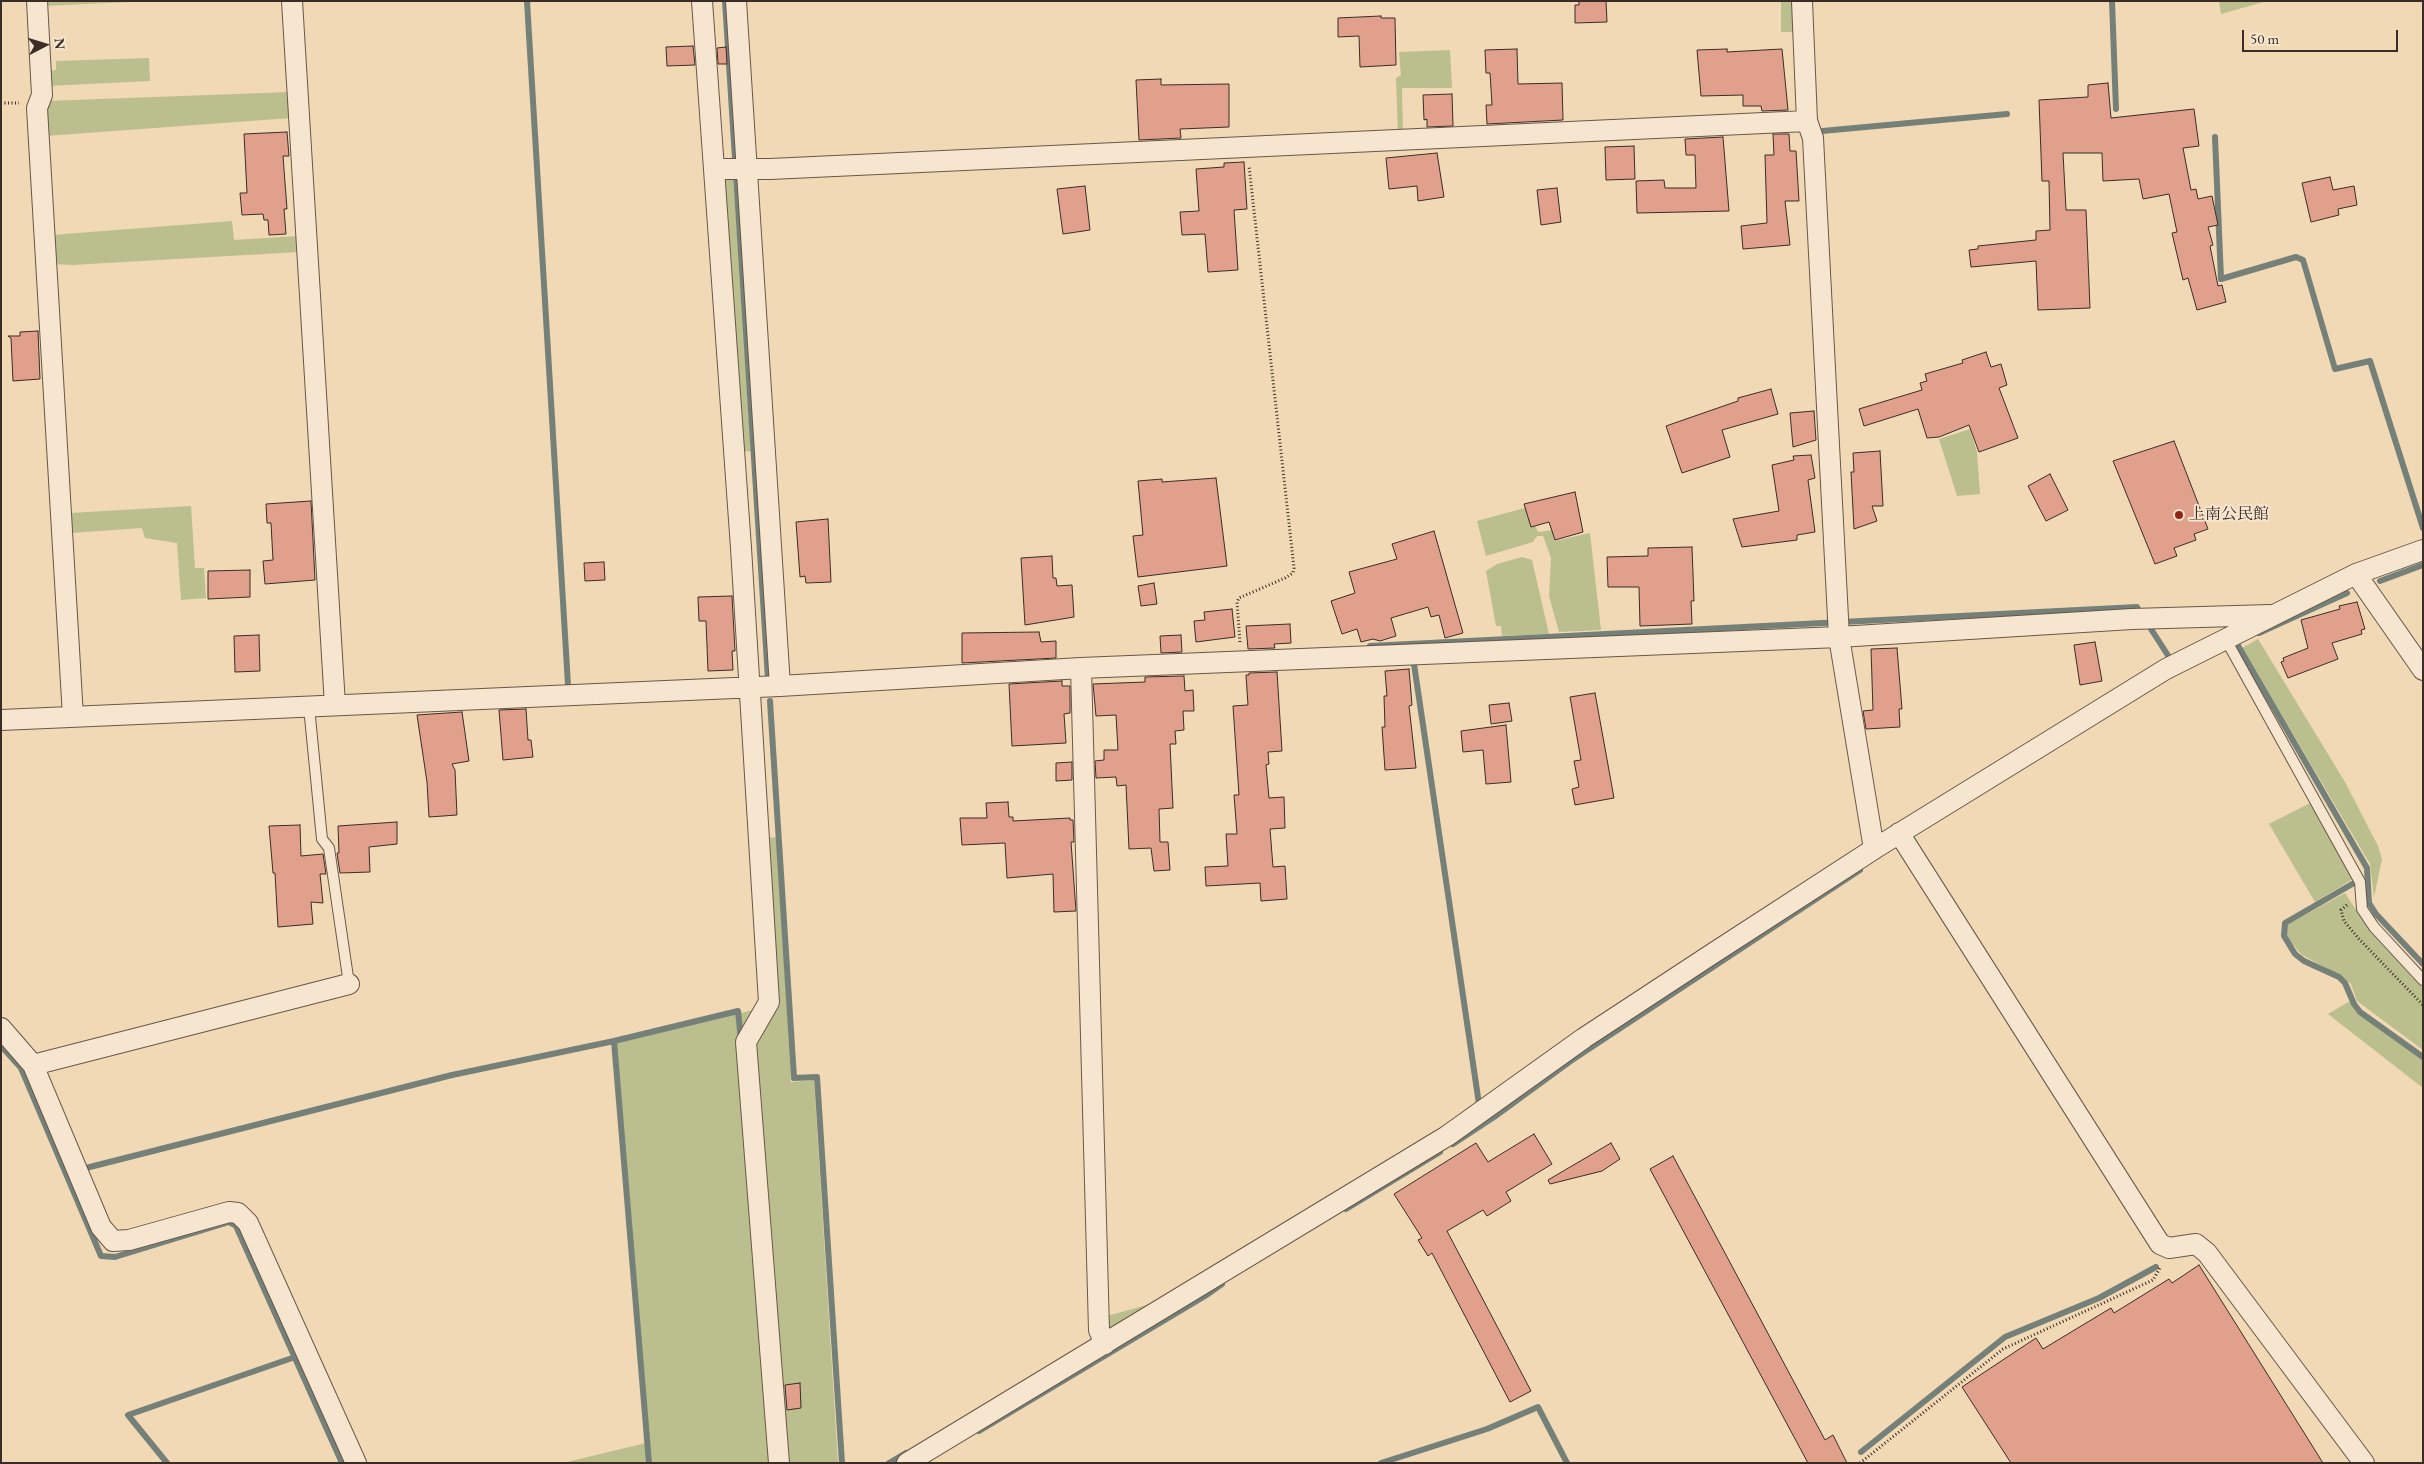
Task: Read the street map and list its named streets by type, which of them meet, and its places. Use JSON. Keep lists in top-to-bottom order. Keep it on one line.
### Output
{"places":["上南公民館"],"scale_bar":"50 m","north":"right"}
